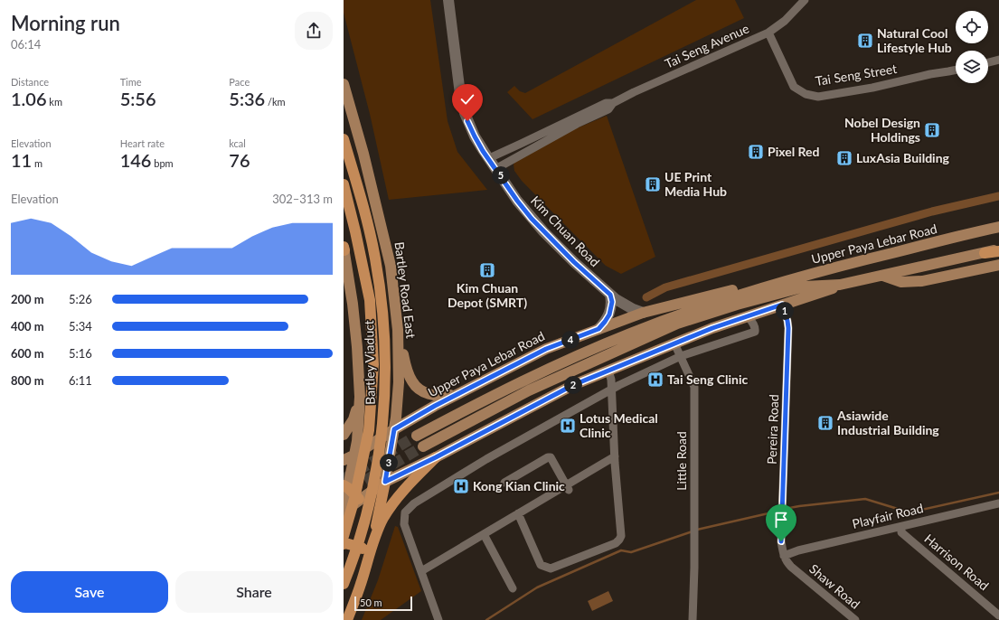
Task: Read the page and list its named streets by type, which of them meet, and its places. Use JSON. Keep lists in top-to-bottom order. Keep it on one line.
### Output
{"streets":{"highway":["Bartley Viaduct"],"main road":["Kim Chuan Road","Upper Paya Lebar Road","Bartley Road East"],"street":["Tai Seng Avenue","Tai Seng Street","Pereira Road","Little Road","Playfair Road","Harrison Road","Shaw Road"]},"crossings":[["Tai Seng Avenue","Tai Seng Street"],["Tai Seng Avenue","Kim Chuan Road"],["Kim Chuan Road","Upper Paya Lebar Road"],["Upper Paya Lebar Road","Bartley Road East"],["Upper Paya Lebar Road","Pereira Road"],["Upper Paya Lebar Road","Little Road"],["Pereira Road","Playfair Road"],["Pereira Road","Shaw Road"],["Playfair Road","Harrison Road"],["Playfair Road","Shaw Road"]],"places":{"building":["Natural Cool Lifestyle Hub","Nobel Design Holdings","Pixel Red","LuxAsia Building","UE Print Media Hub","Kim Chuan Depot (SMRT)","Asiawide Industrial Building"],"hospital":["Tai Seng Clinic","Lotus Medical Clinic","Kong Kian Clinic"]},"scale_bar":"50 m","page":{"heading":["Morning run","06:14"],"stats":[["Distance","1.06 km"],["Time","5:56"],["Pace","5:36 /km"],["Elevation","11 m"],["Heart rate","146 bpm"],["kcal","76"]],"pins":["5","1","4","2","3"],"chart":["Elevation","302–313 m"],"list":[{"name":"200 m","note":"5:26"},{"name":"400 m","note":"5:34"},{"name":"600 m","note":"5:16"},{"name":"800 m","note":"6:11"}],"buttons":["Save","Share"],"scale":"50 m"}}
